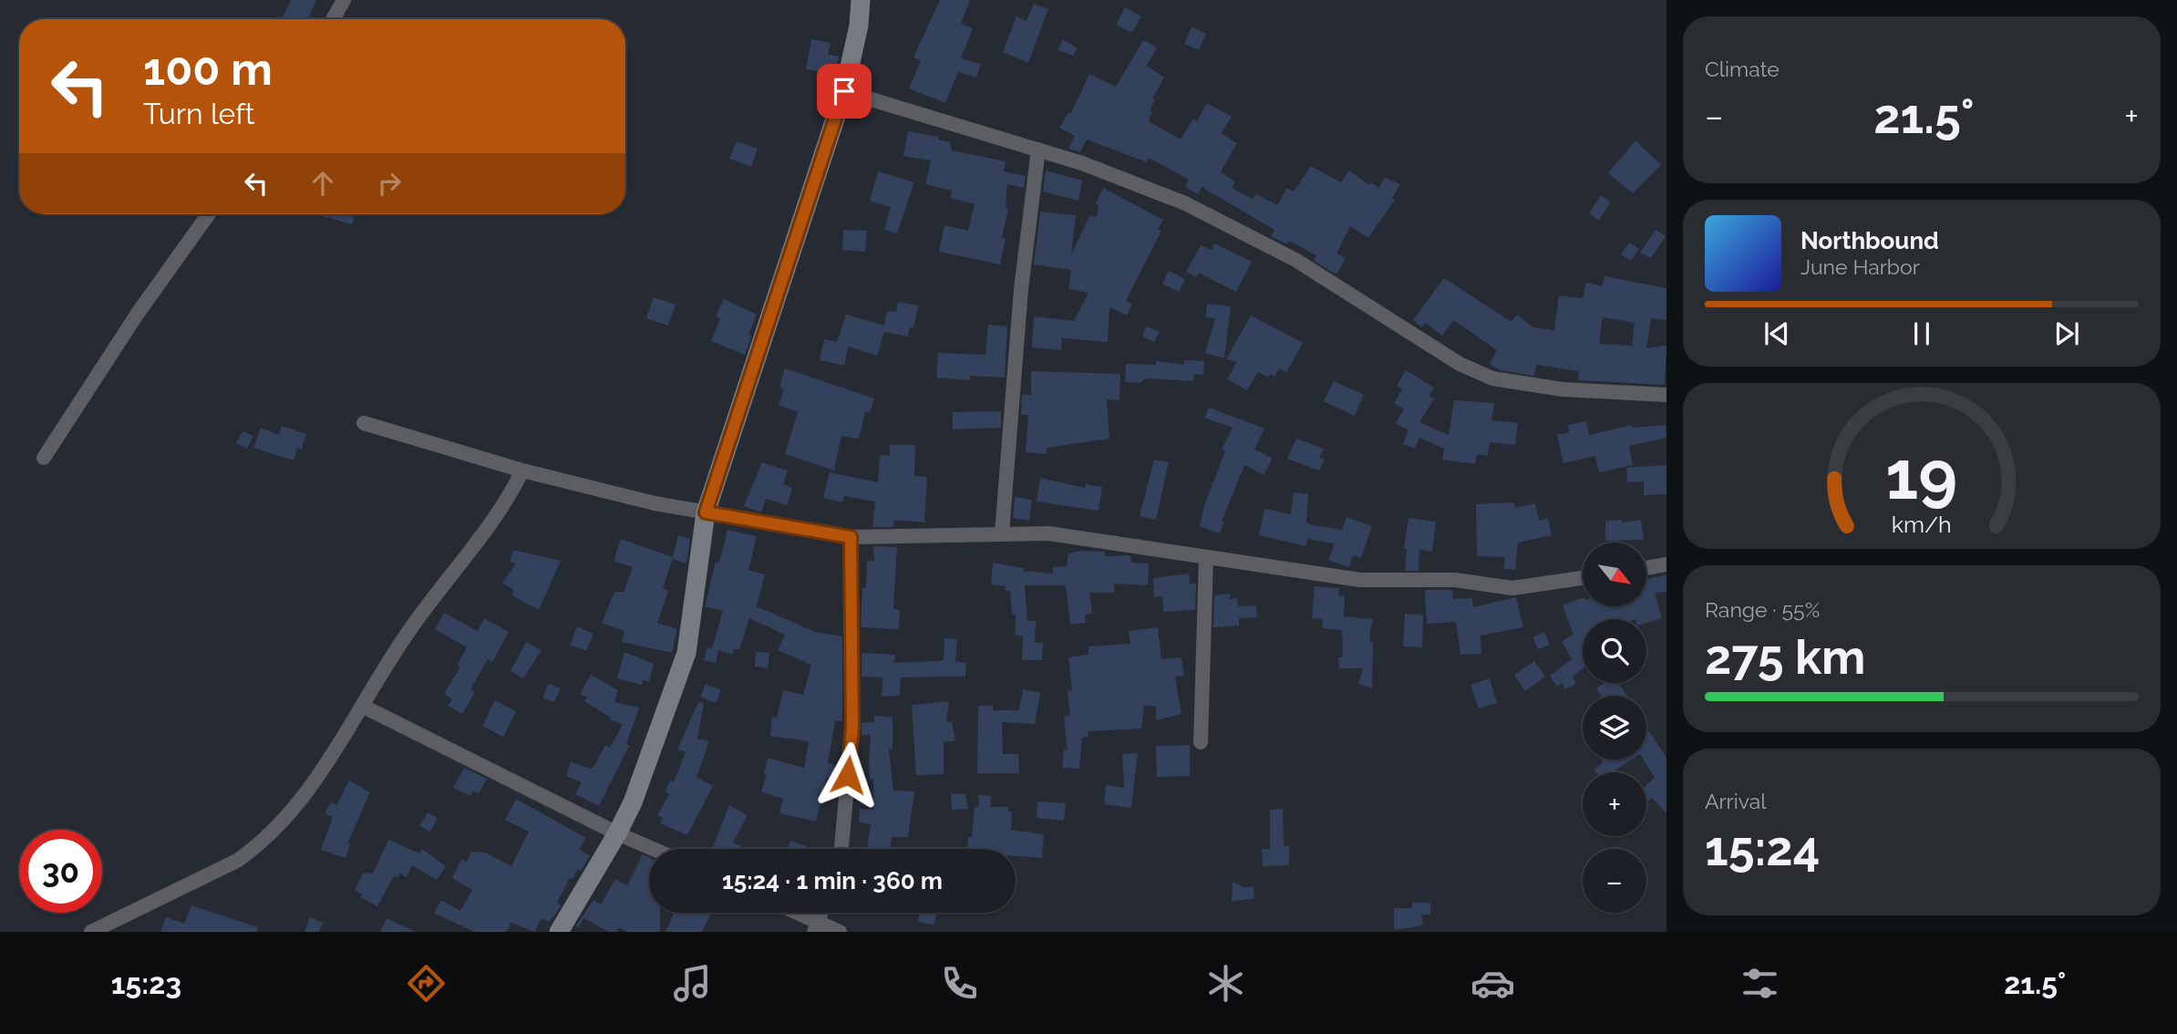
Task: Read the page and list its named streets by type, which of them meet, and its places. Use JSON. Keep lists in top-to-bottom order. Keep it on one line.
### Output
{"north":"bottom right","page":{"tile":["Climate",["Range · 55%","275 km"],["Arrival","15:24"]],"turn":["100 m","Turn left"],"heat":["−","21.5°","+"],"song":["Northbound","June Harbor"],"map_buttons":["+","−"],"limit":"30","trip":"15:24 · 1 min · 360 m","tabs":["15:23","21.5°"],"gauge":["19","km/h"]}}
